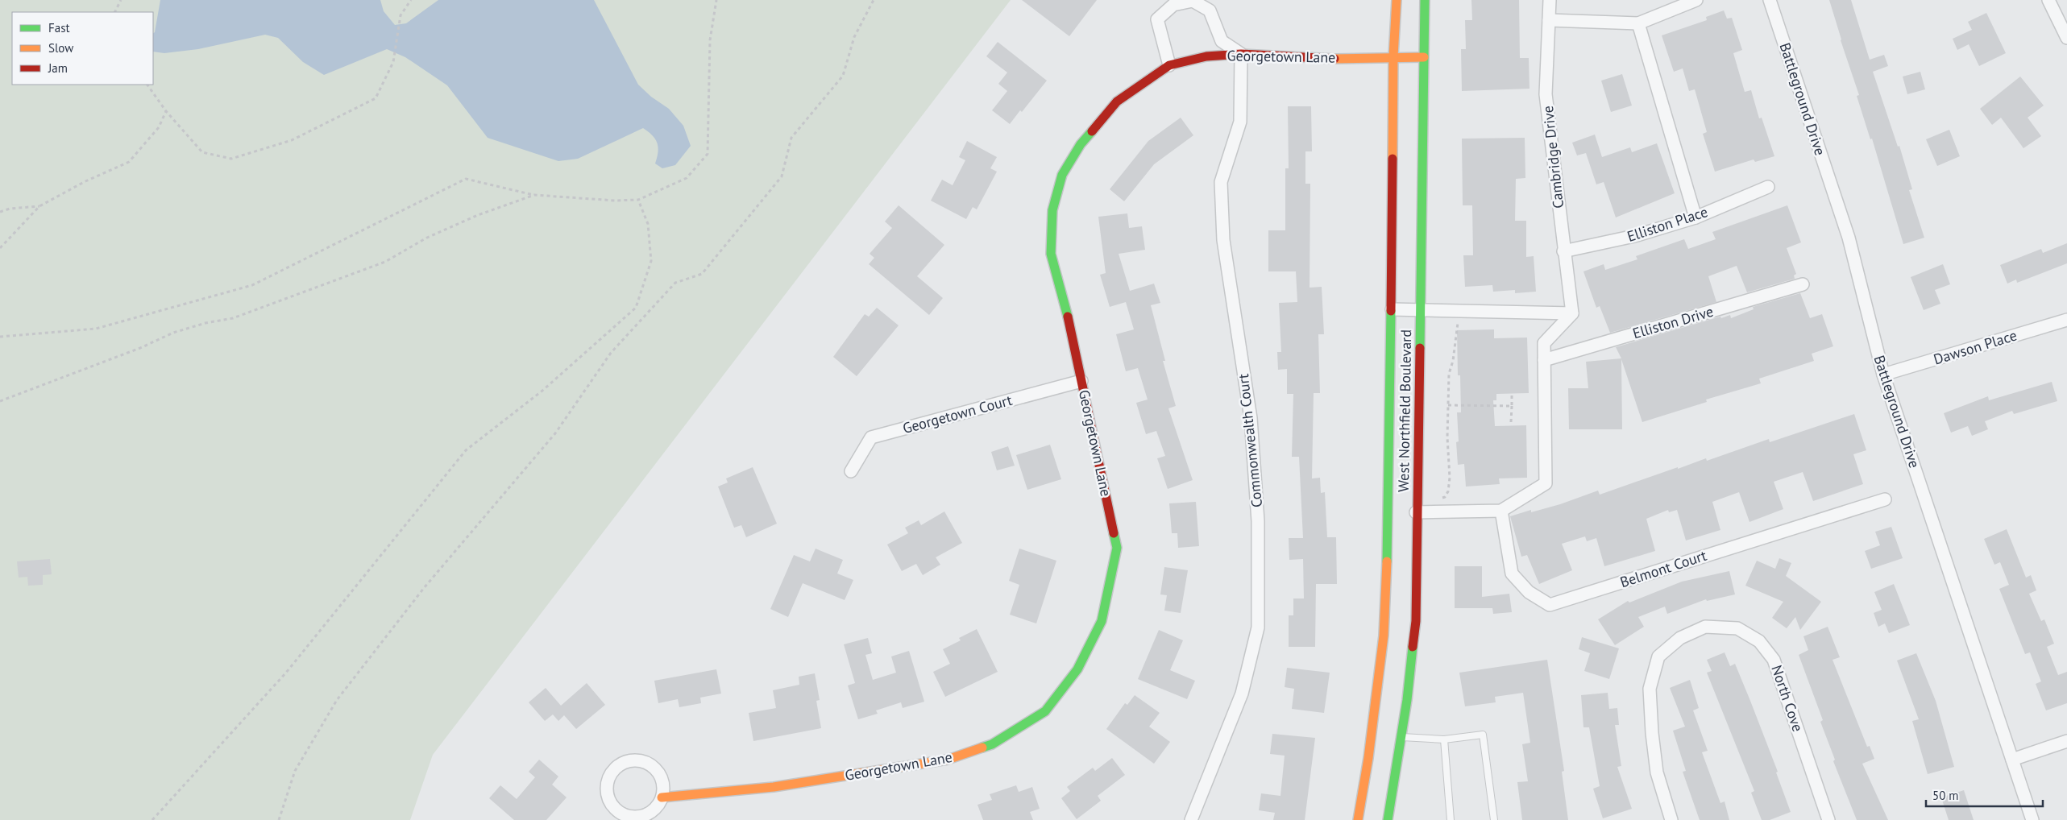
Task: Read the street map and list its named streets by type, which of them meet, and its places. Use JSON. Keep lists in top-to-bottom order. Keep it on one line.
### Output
{"streets":{"main road":["Georgetown Lane","West Northfield Boulevard"],"street":["Battleground Drive","Cambridge Drive","Elliston Place","Elliston Drive","Dawson Place","Georgetown Court","Commonwealth Court","Belmont Court","North Cove"]},"crossings":[["Georgetown Lane","West Northfield Boulevard"],["Georgetown Lane","Georgetown Court"],["Georgetown Lane","Commonwealth Court"],["Battleground Drive","Dawson Place"],["Cambridge Drive","Elliston Place"]],"legend":["Fast","Slow","Jam"],"scale_bar":"50 m"}
